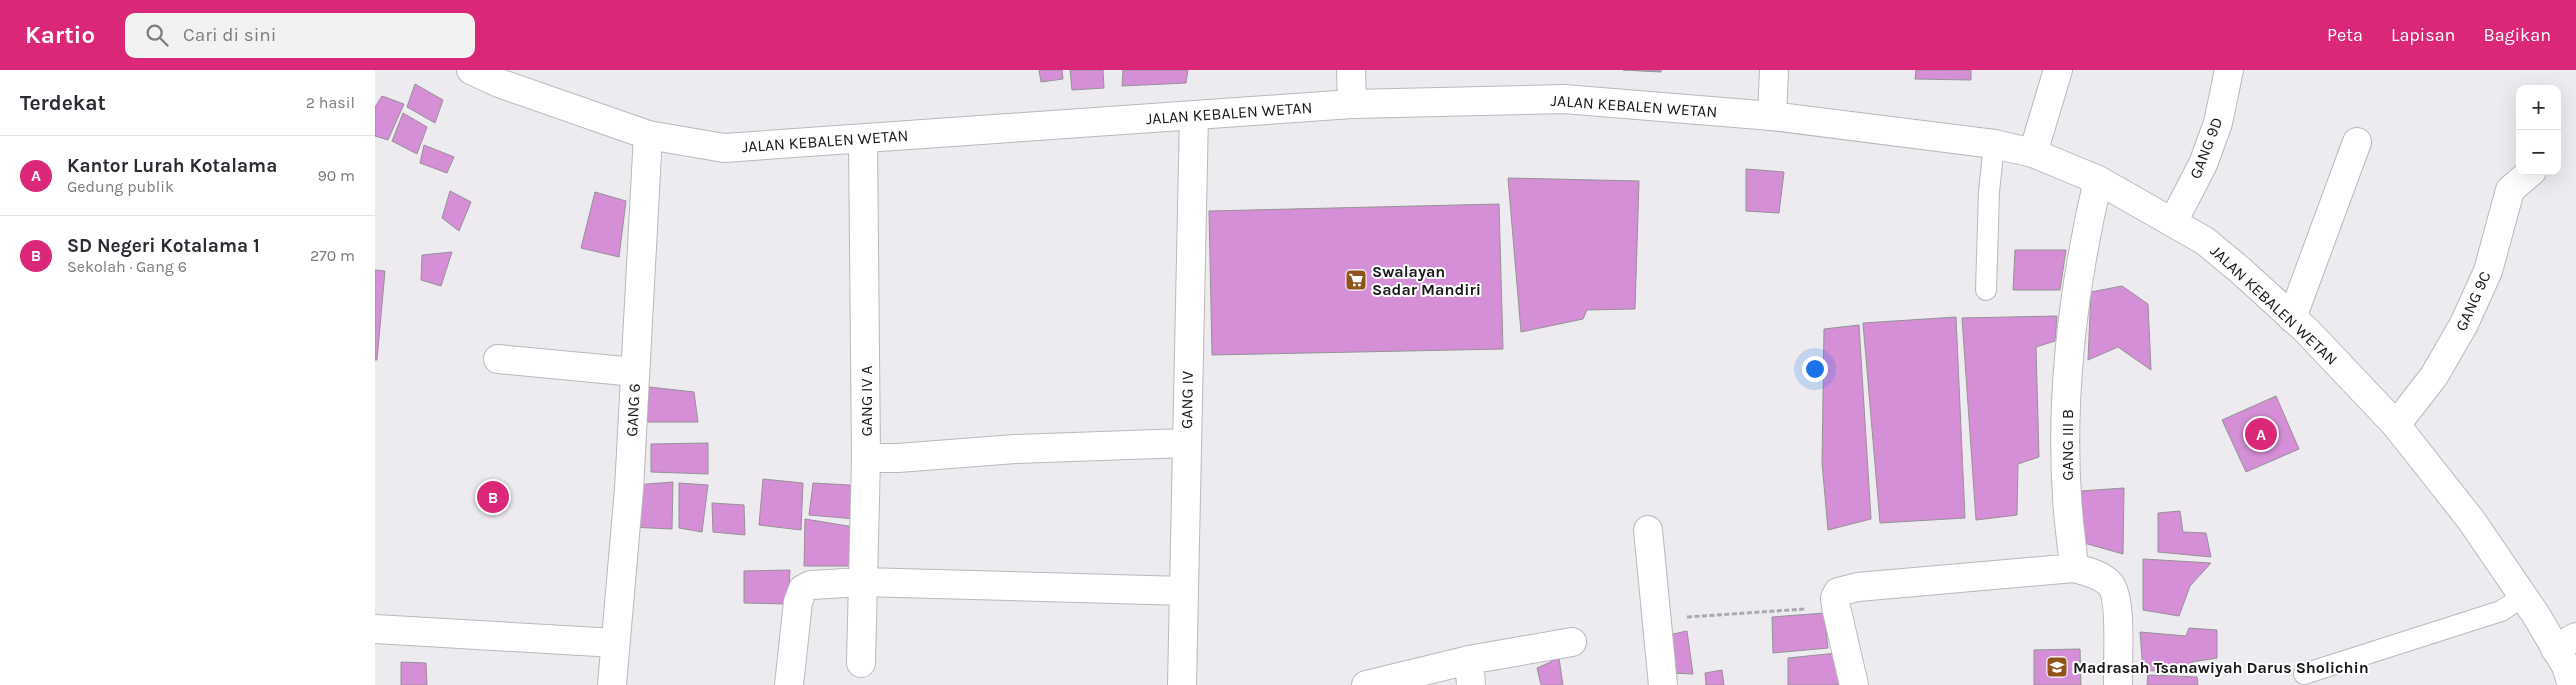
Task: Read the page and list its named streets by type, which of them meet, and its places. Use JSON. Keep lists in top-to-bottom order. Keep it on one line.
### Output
{"streets":{"street":["JALAN KEBALEN WETAN","GANG 9D","GANG 9C","GANG IV","GANG IV A","GANG 6","GANG III B"]},"crossings":[["JALAN KEBALEN WETAN","GANG 9D"],["JALAN KEBALEN WETAN","GANG 9C"],["JALAN KEBALEN WETAN","GANG IV"],["JALAN KEBALEN WETAN","GANG IV A"],["JALAN KEBALEN WETAN","GANG 6"],["JALAN KEBALEN WETAN","GANG III B"]],"places":{"supermarket":["Swalayan Sadar Mandiri"],"school or university":["Madrasah Tsanawiyah Darus Sholichin"]},"page":{"header":"Kartio","search":"Cari di sini","nav":["Peta","Lapisan","Bagikan"],"heading":["Terdekat","2 hasil"],"map_buttons":["+","−"],"list":[{"mark":"A","name":"Kantor Lurah Kotalama","note":"Gedung publik","value":"90 m"},{"mark":"B","name":"SD Negeri Kotalama 1","note":"Sekolah · Gang 6","value":"270 m"}],"pins":["A","B"]}}
